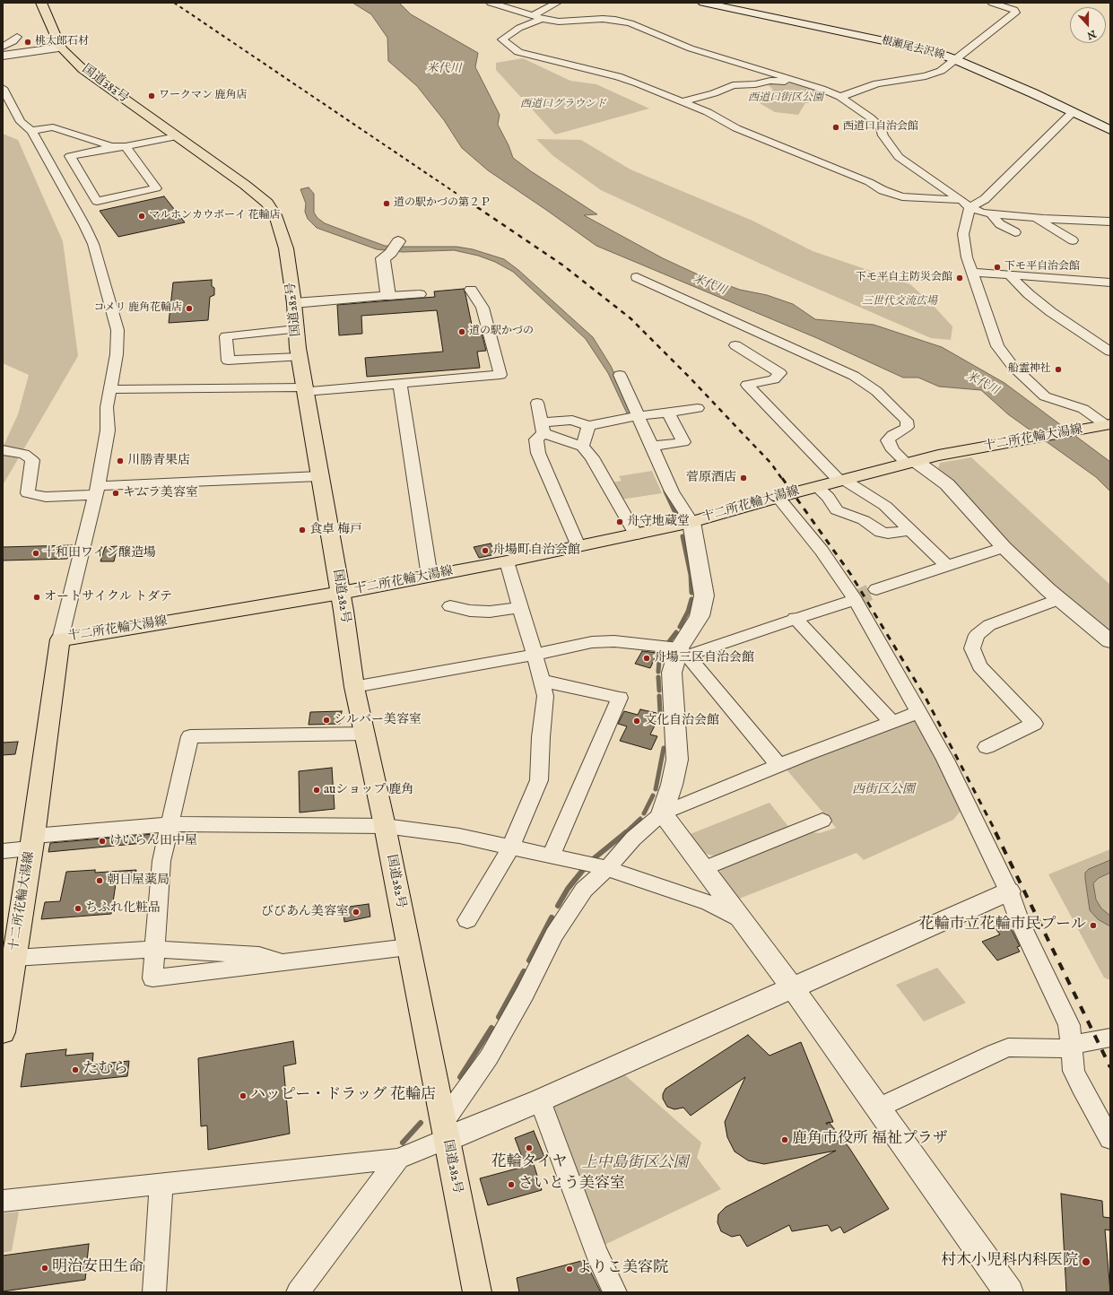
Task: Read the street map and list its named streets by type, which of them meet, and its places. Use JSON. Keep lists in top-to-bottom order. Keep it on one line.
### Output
{"streets":{"main road":["国道282号","十二所花輪大湯線"],"street":["根瀬尾去沢線"]},"crossings":[["国道282号","十二所花輪大湯線"]],"water":["米代川"],"parks":["西道口街区公園","西道口グラウンド","三世代交流広場","西街区公園","上中島街区公園"],"places":["桃太郎石材","ワークマン 鹿角店","西道口自治会館","道の駅かづの第２Ｐ","マルホンカウボーイ 花輪店","下モ平自治会館","下モ平自主防災会館","コメリ 鹿角花輪店","道の駅かづの","船霊神社","川勝青果店","菅原酒店","キムラ美容室","舟守地蔵堂","食卓 梅戸","舟場町自治会館","十和田ワイン醸造場","オートサイクル トダテ","舟場三区自治会館","シルバー美容室","文化自治会館","auショップ 鹿角","けいらん田中屋","朝日屋薬局","ちふれ化粧品","びびあん美容室","花輪市立花輪市民プール","たむら","ハッピー・ドラッグ 花輪店","鹿角市役所 福祉プラザ","花輪タイヤ","さいとう美容室","村木小児科内科医院","明治安田生命","よりこ美容院"],"north":"bottom"}
